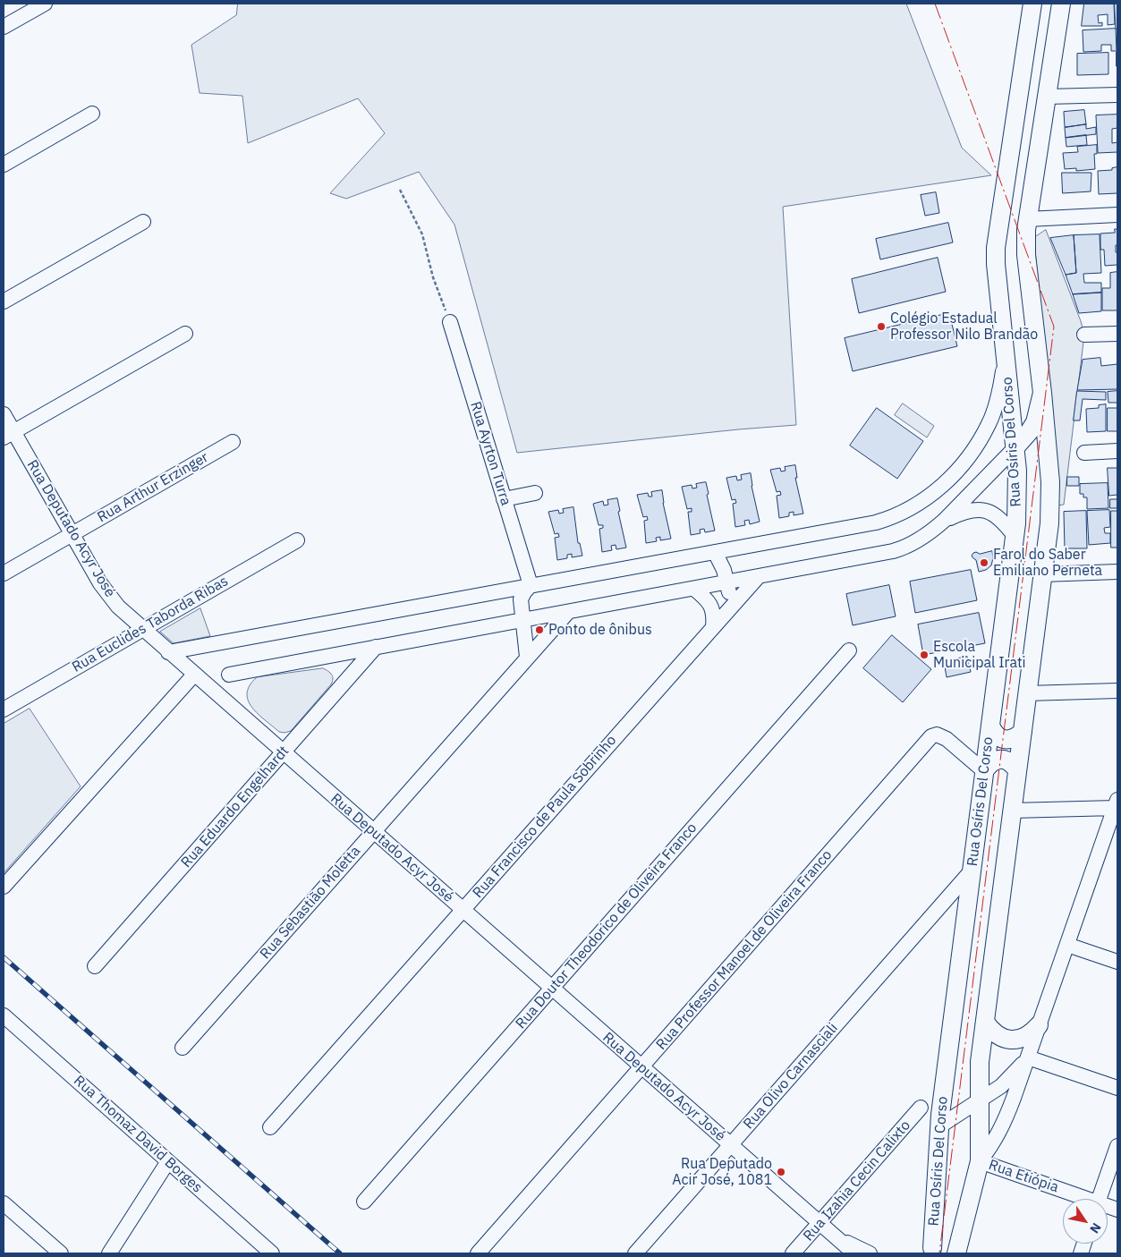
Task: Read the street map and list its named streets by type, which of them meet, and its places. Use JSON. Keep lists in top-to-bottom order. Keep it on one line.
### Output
{"streets":{"main road":["Rua Osíris Del Corso"],"street":["Rua Ayrton Turra","Rua Arthur Erzinger","Rua Deputado Acyr José","Rua Euclides Taborda Ribas","Rua Eduardo Engelhardt","Rua Francisco de Paula Sobrinho","Rua Sebastião Moletta","Rua Doutor Theodorico de Oliveira Franco","Rua Professor Manoel de Oliveira Franco","Rua Olivo Carnasciali","Rua Thomaz David Borges","Rua Etiópia","Rua Izahia Cecin Calixto"]},"crossings":[["Rua Osíris Del Corso","Rua Professor Manoel de Oliveira Franco"],["Rua Osíris Del Corso","Rua Olivo Carnasciali"],["Rua Osíris Del Corso","Rua Etiópia"],["Rua Arthur Erzinger","Rua Deputado Acyr José"],["Rua Deputado Acyr José","Rua Euclides Taborda Ribas"],["Rua Deputado Acyr José","Rua Eduardo Engelhardt"],["Rua Deputado Acyr José","Rua Francisco de Paula Sobrinho"],["Rua Deputado Acyr José","Rua Sebastião Moletta"],["Rua Deputado Acyr José","Rua Doutor Theodorico de Oliveira Franco"],["Rua Deputado Acyr José","Rua Professor Manoel de Oliveira Franco"],["Rua Deputado Acyr José","Rua Olivo Carnasciali"],["Rua Deputado Acyr José","Rua Izahia Cecin Calixto"]],"places":["Colégio Estadual Professor Nilo Brandão","Farol do Saber Emiliano Perneta","Ponto de ônibus","Escola Municipal Irati","Rua Deputado Acir José, 1081"],"north":"bottom right"}
